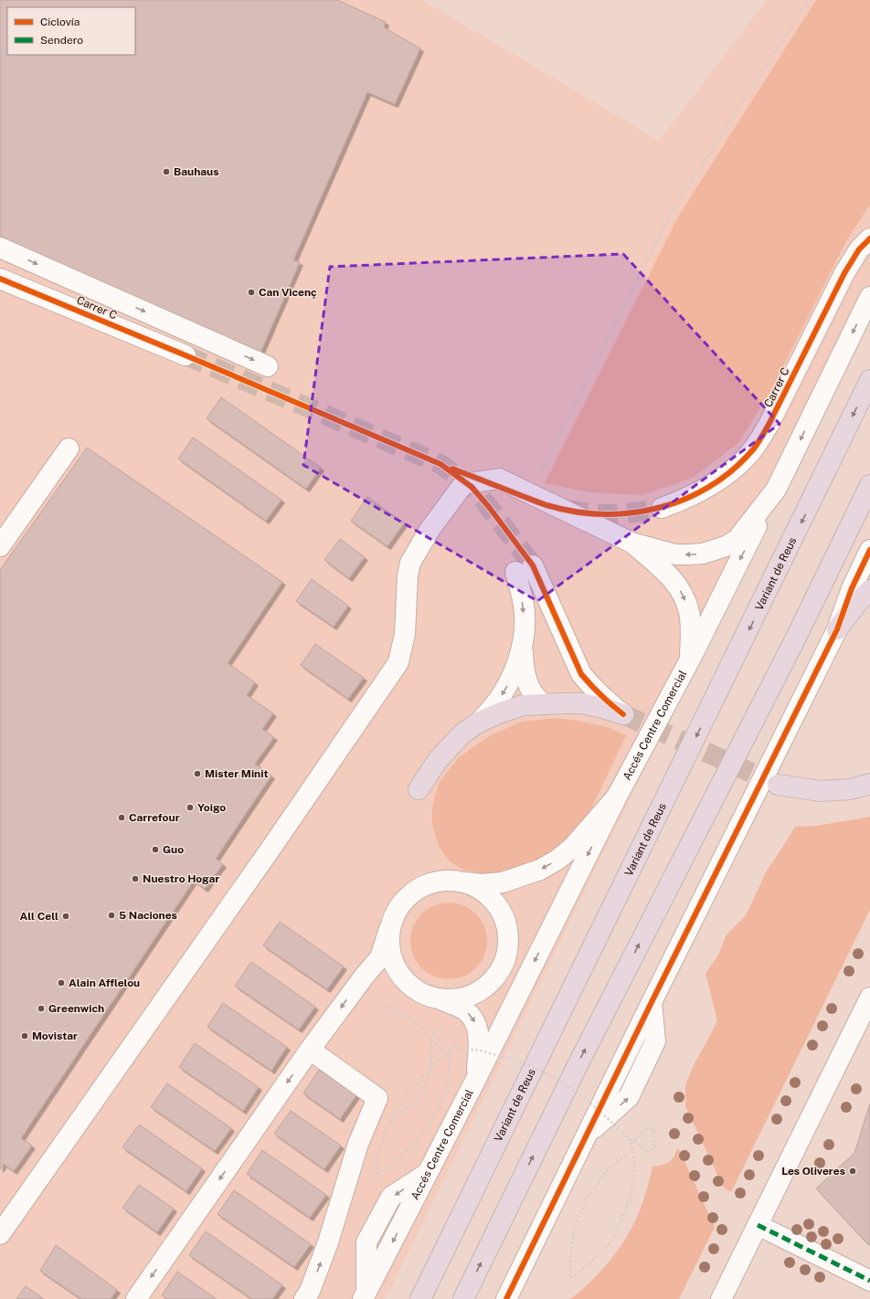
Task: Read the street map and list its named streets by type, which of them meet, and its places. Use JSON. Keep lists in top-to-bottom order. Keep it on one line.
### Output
{"streets":{"highway":["Variant de Reus"],"street":["Carrer C","Accés Centre Comercial"]},"places":["Bauhaus","Can Vicenç","Mister Minit","Yoigo","Carrefour","Guo","Nuestro Hogar","5 Naciones","All Cell","Alain Afflelou","Greenwich","Movistar","Les Oliveres"],"legend":["Ciclovía","Sendero"]}
